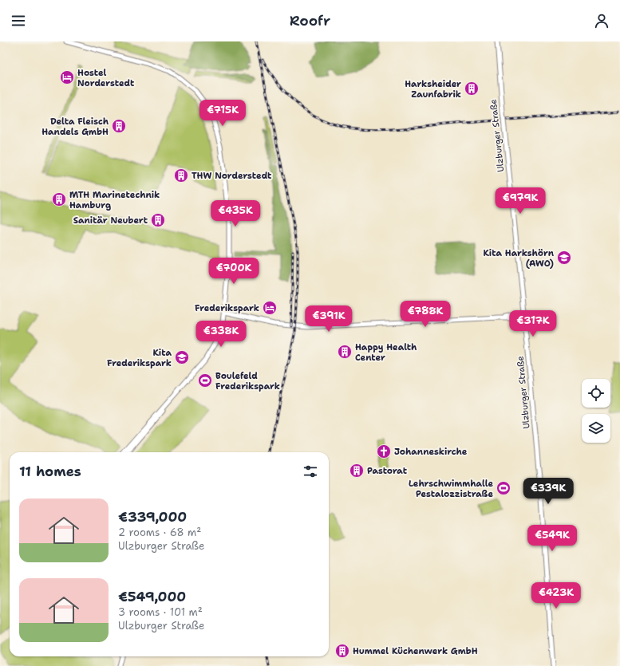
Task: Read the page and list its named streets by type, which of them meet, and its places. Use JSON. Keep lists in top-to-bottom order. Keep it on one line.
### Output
{"streets":{"street":["Ulzburger Straße"]},"places":{"hotel":["Hostel Norderstedt","Frederikspark"],"building":["Harksheider Zaunfabrik","Delta Fleisch Handels GmbH","THW Norderstedt","MTH Marinetechnik Hamburg","Sanitär Neubert","Happy Health Center","Pastorat","Hummel Küchenwerk GmbH"],"school or university":["Kita Harkshörn (AWO)","Kita Frederikspark"],"sports":["Boulefeld Frederikspark","Lehrschwimmhalle Pestalozzistraße"],"church":["Johanneskirche"]},"page":{"header":"Roofr","price":["€715K","€979K","€435K","€700K","€788K","€391K","€317K","€338K","€339K","€549K","€423K"],"heading":"11 homes","list":[{"name":"€339,000","note":"2 rooms · 68 m² · Ulzburger Straße"},{"name":"€549,000","note":"3 rooms · 101 m² · Ulzburger Straße"}]}}
